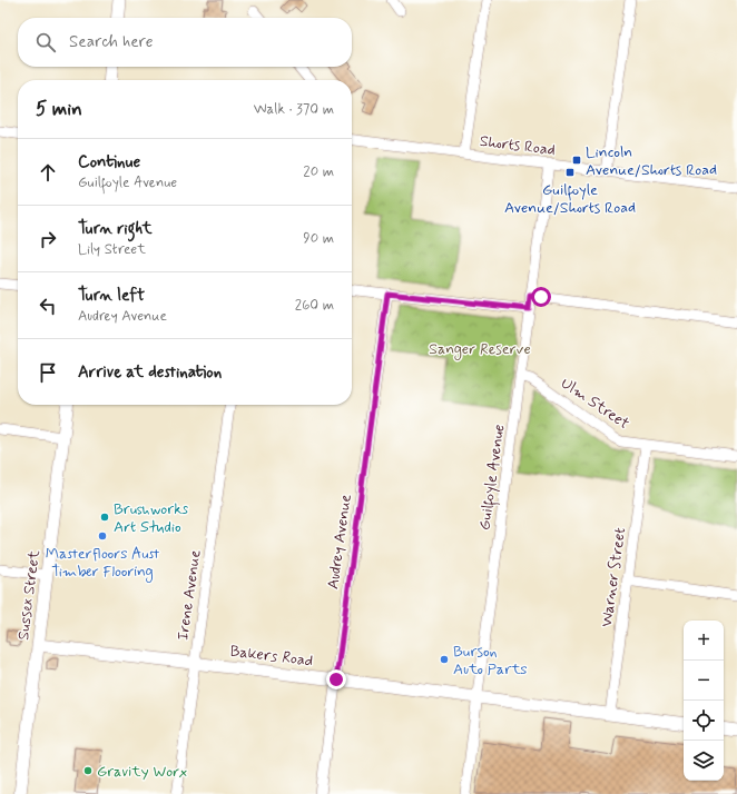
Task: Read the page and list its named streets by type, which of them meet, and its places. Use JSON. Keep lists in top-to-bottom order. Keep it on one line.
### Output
{"streets":{"street":["Shorts Road","Ulm Street","Guilfoyle Avenue","Audrey Avenue","Warner Street","Sussex Street","Irene Avenue","Bakers Road"]},"crossings":[["Shorts Road","Guilfoyle Avenue"],["Ulm Street","Guilfoyle Avenue"],["Ulm Street","Warner Street"],["Guilfoyle Avenue","Bakers Road"],["Audrey Avenue","Bakers Road"],["Warner Street","Bakers Road"],["Sussex Street","Bakers Road"],["Irene Avenue","Bakers Road"]],"parks":["Sanger Reserve"],"places":{"transit":["Lincoln Avenue/Shorts Road","Guilfoyle Avenue/Shorts Road"],"other":["Brushworks Art Studio","Masterfloors Aust Timber Flooring","Burson Auto Parts","Gravity Worx"]},"page":{"search":"Search here","heading":["5 min","Walk · 370 m"],"list":[["Continue","Guilfoyle Avenue","20 m"],["Turn right","Lily Street","90 m"],["Turn left","Audrey Avenue","260 m"],"Arrive at destination"],"map_buttons":["+","−"]}}
